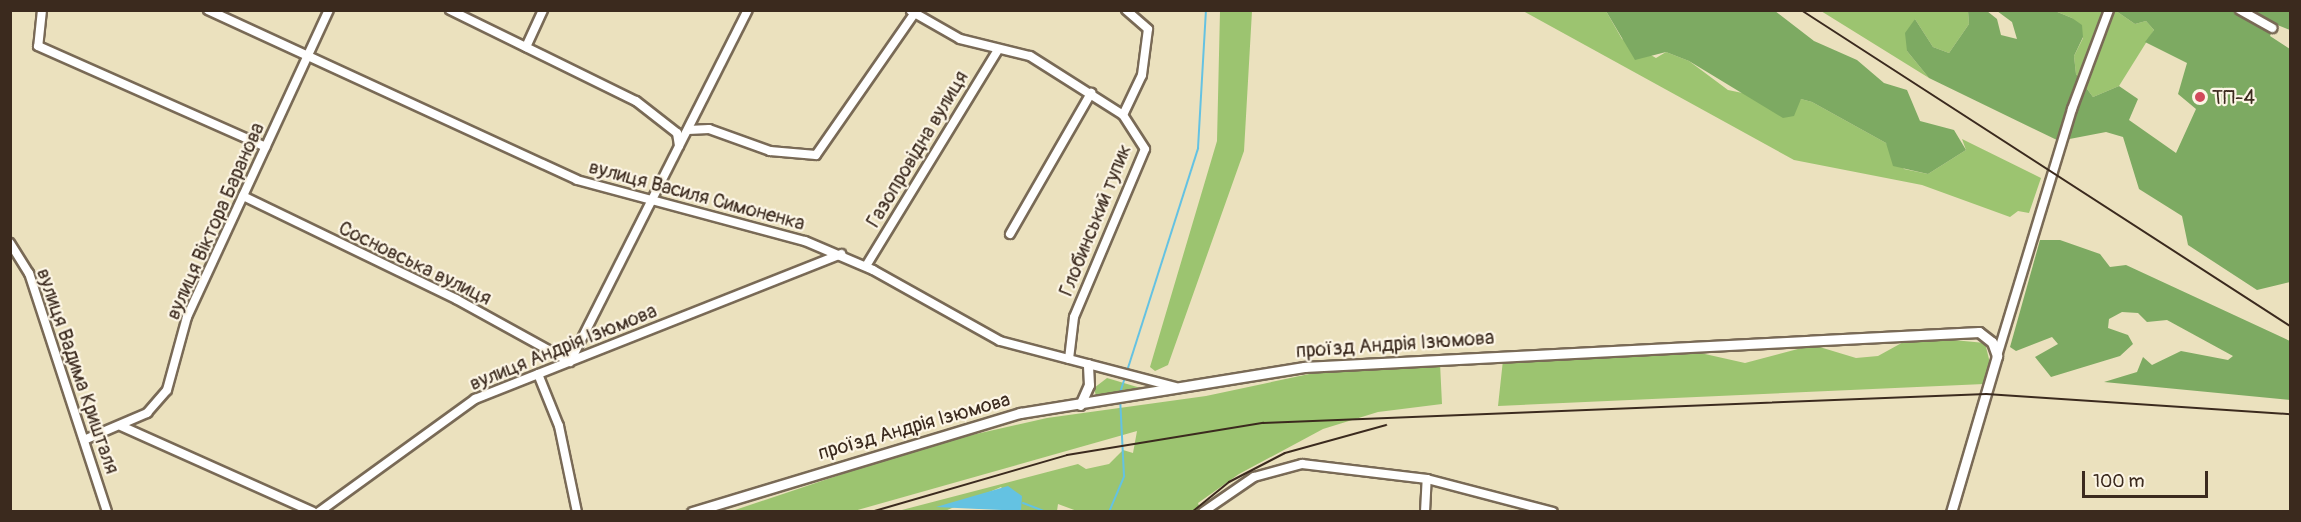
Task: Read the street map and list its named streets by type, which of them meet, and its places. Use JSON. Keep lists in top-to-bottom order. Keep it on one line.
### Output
{"streets":{"street":["Газопровідна вулиця","вулиця Василя Симоненка","Глобинський тупик","вулиця Віктора Баранова","Сосновська вулиця","проїзд Андрія Ізюмова","вулиця Андрія Ізюмова","вулиця Вадима Кришталя"]},"crossings":[["Газопровідна вулиця","вулиця Василя Симоненка"],["Газопровідна вулиця","Глобинський тупик"],["вулиця Василя Симоненка","Глобинський тупик"],["вулиця Василя Симоненка","вулиця Віктора Баранова"],["вулиця Василя Симоненка","проїзд Андрія Ізюмова"],["вулиця Василя Симоненка","вулиця Андрія Ізюмова"],["вулиця Віктора Баранова","Сосновська вулиця"],["вулиця Віктора Баранова","вулиця Вадима Кришталя"],["Сосновська вулиця","вулиця Андрія Ізюмова"]],"places":["ТП-4"],"scale_bar":"100 m"}
